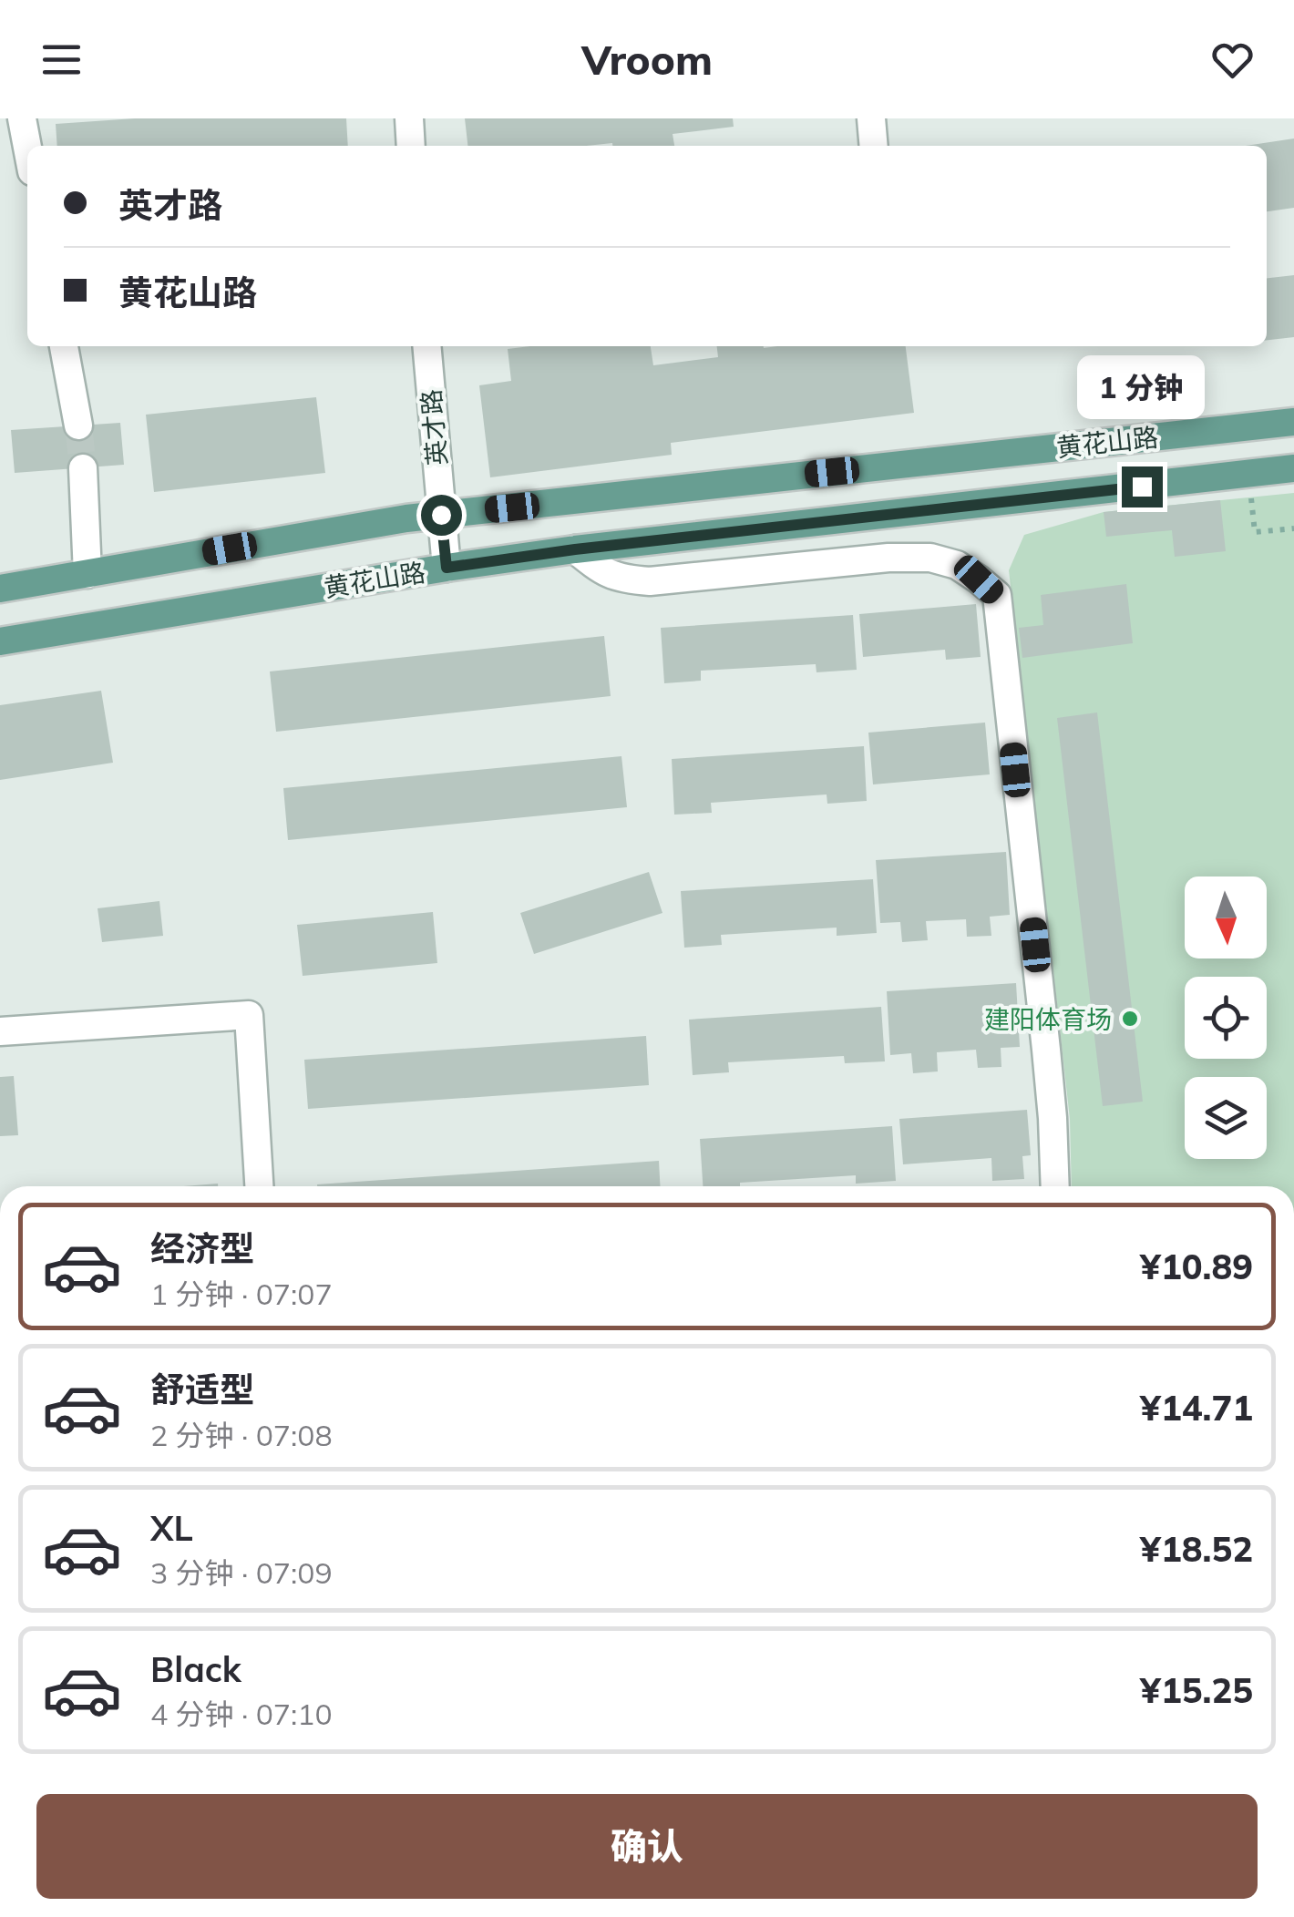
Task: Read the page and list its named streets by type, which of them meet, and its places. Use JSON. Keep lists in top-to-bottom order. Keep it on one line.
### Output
{"streets":{"main road":["黄花山路"],"street":["英才路"]},"crossings":[["英才路","黄花山路"]],"places":["建阳体育场"],"north":"bottom","page":{"header":"Vroom","banner":["英才路","黄花山路"],"bubble":"1 分钟","list":[{"name":"经济型","note":"1 分钟 · 07:07","value":"¥10.89"},{"name":"舒适型","note":"2 分钟 · 07:08","value":"¥14.71"},{"name":"XL","note":"3 分钟 · 07:09","value":"¥18.52"},{"name":"Black","note":"4 分钟 · 07:10","value":"¥15.25"}],"buttons":"确认"}}
